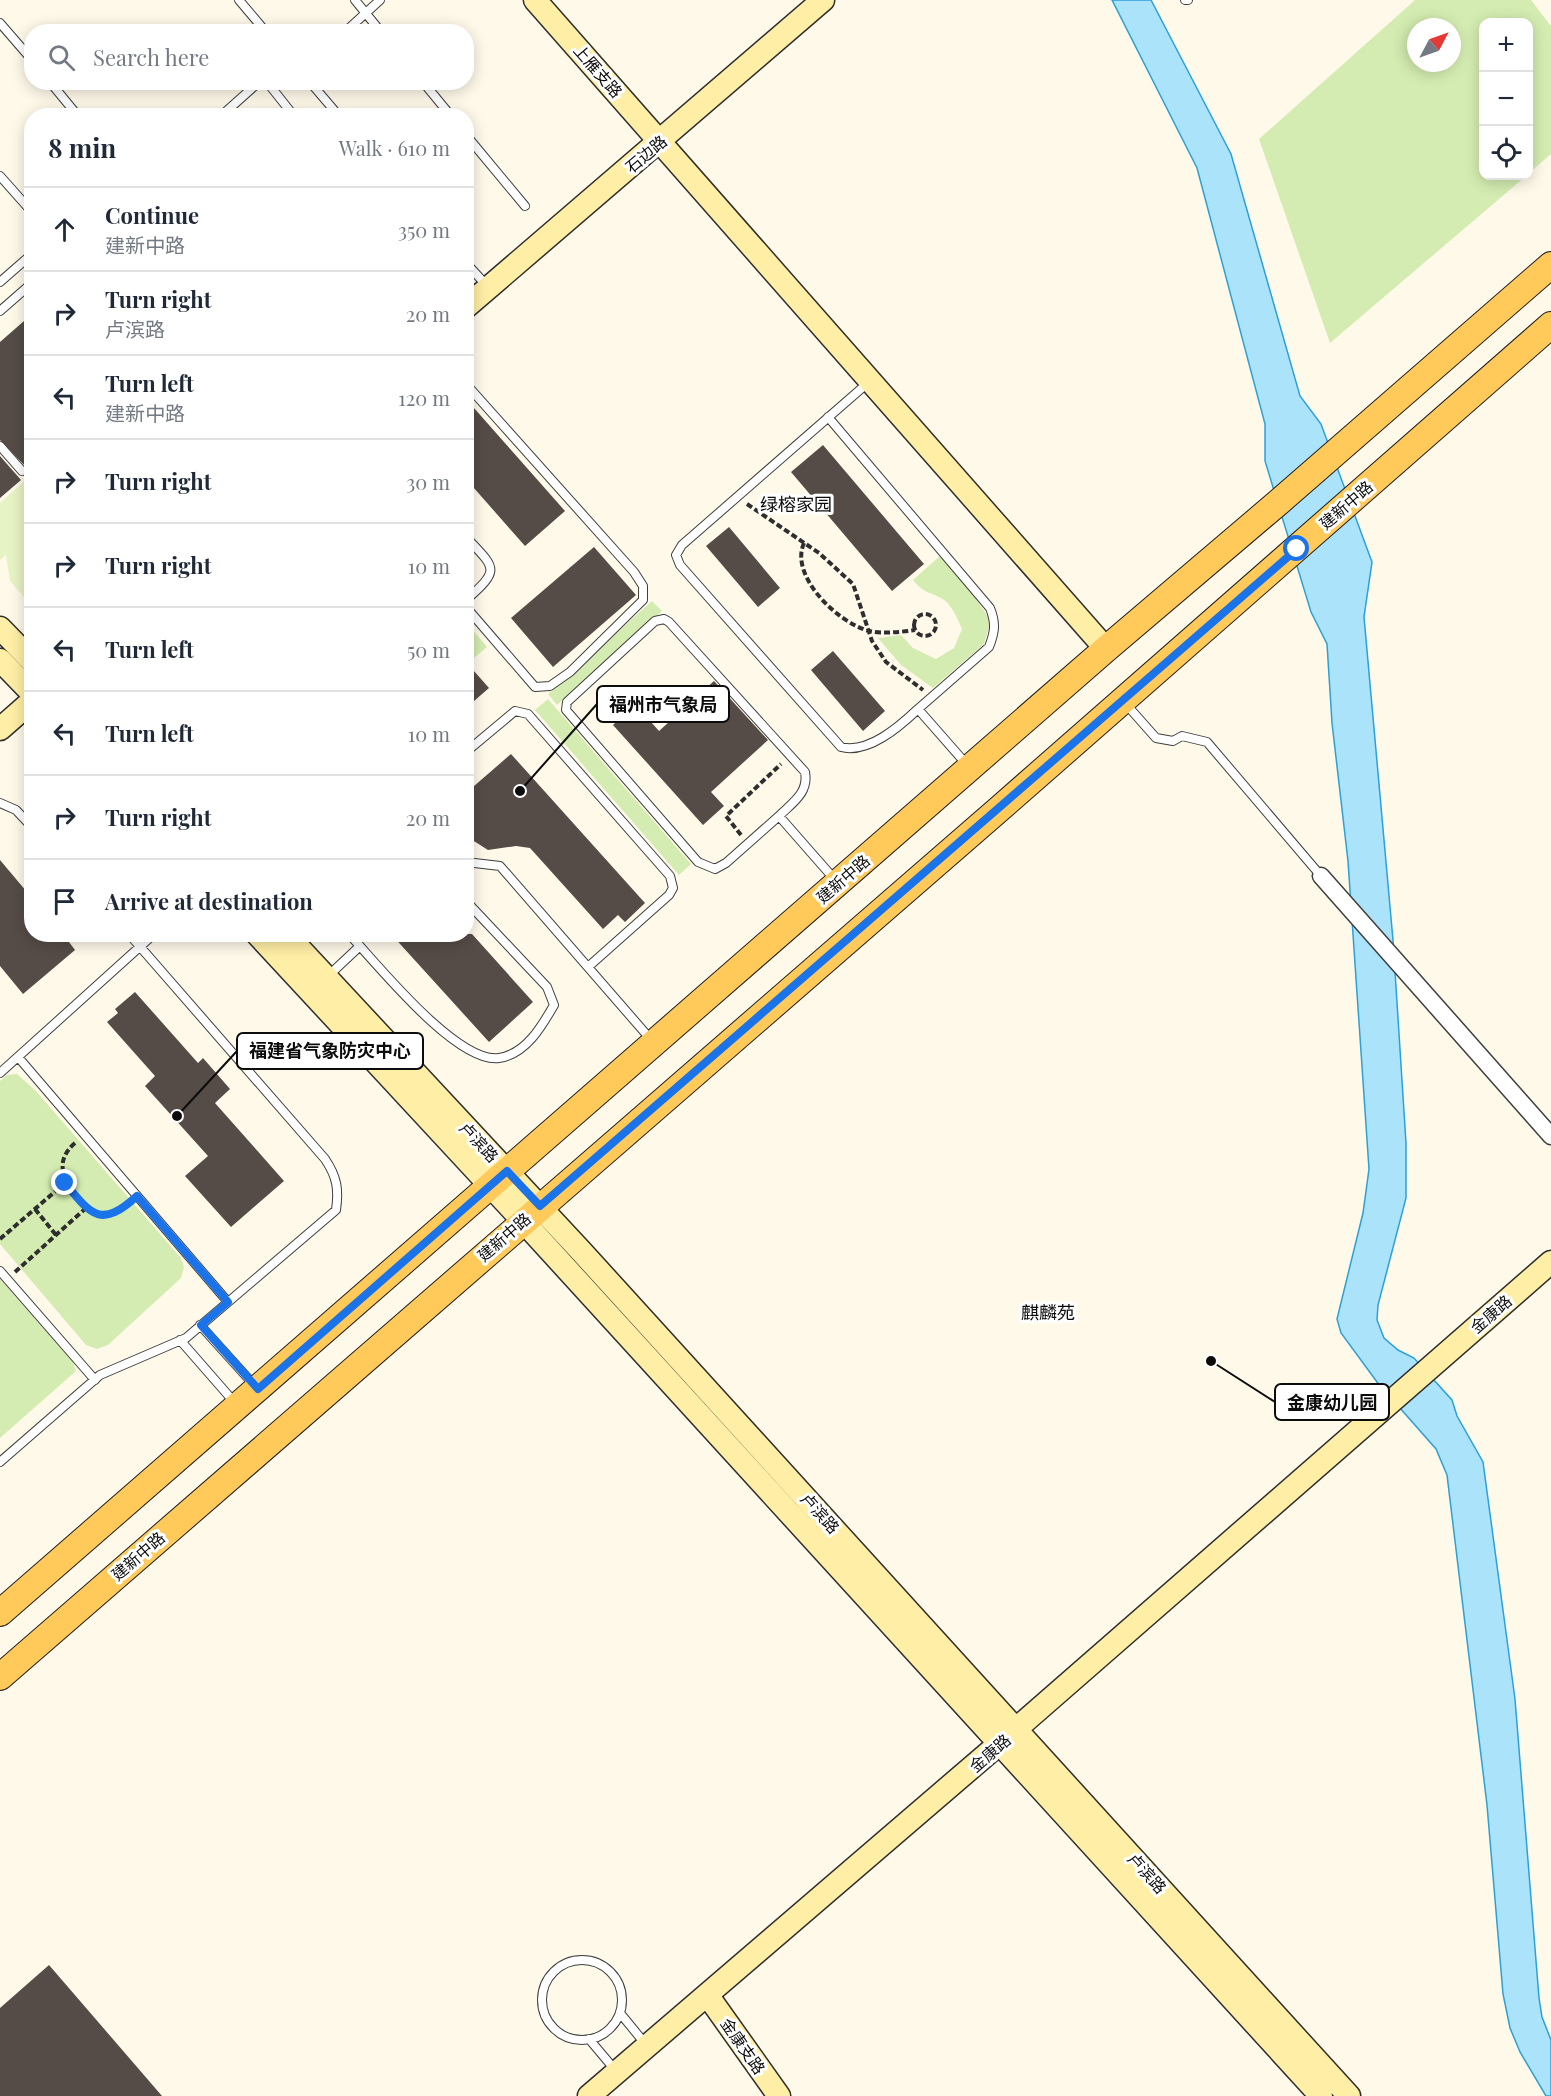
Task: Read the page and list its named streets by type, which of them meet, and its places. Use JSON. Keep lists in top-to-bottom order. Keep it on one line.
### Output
{"streets":{"main road":["建新中路"],"street":["上雁支路","石边路","卢滨路","金康路","金康支路"]},"crossings":[["上雁支路","石边路"],["上雁支路","建新中路"],["建新中路","卢滨路"],["卢滨路","金康路"],["金康路","金康支路"]],"districts":["绿榕家园","麒麟苑"],"places":["福州市气象局","福建省气象防灾中心","金康幼儿园"],"north":"top right","page":{"map_buttons":["+","−"],"search":"Search here","heading":["8 min","Walk · 610 m"],"list":[["Continue","建新中路","350 m"],["Turn right","卢滨路","20 m"],["Turn left","建新中路","120 m"],["Turn right","30 m"],["Turn right","10 m"],["Turn left","50 m"],["Turn left","10 m"],["Turn right","20 m"],"Arrive at destination"]}}
